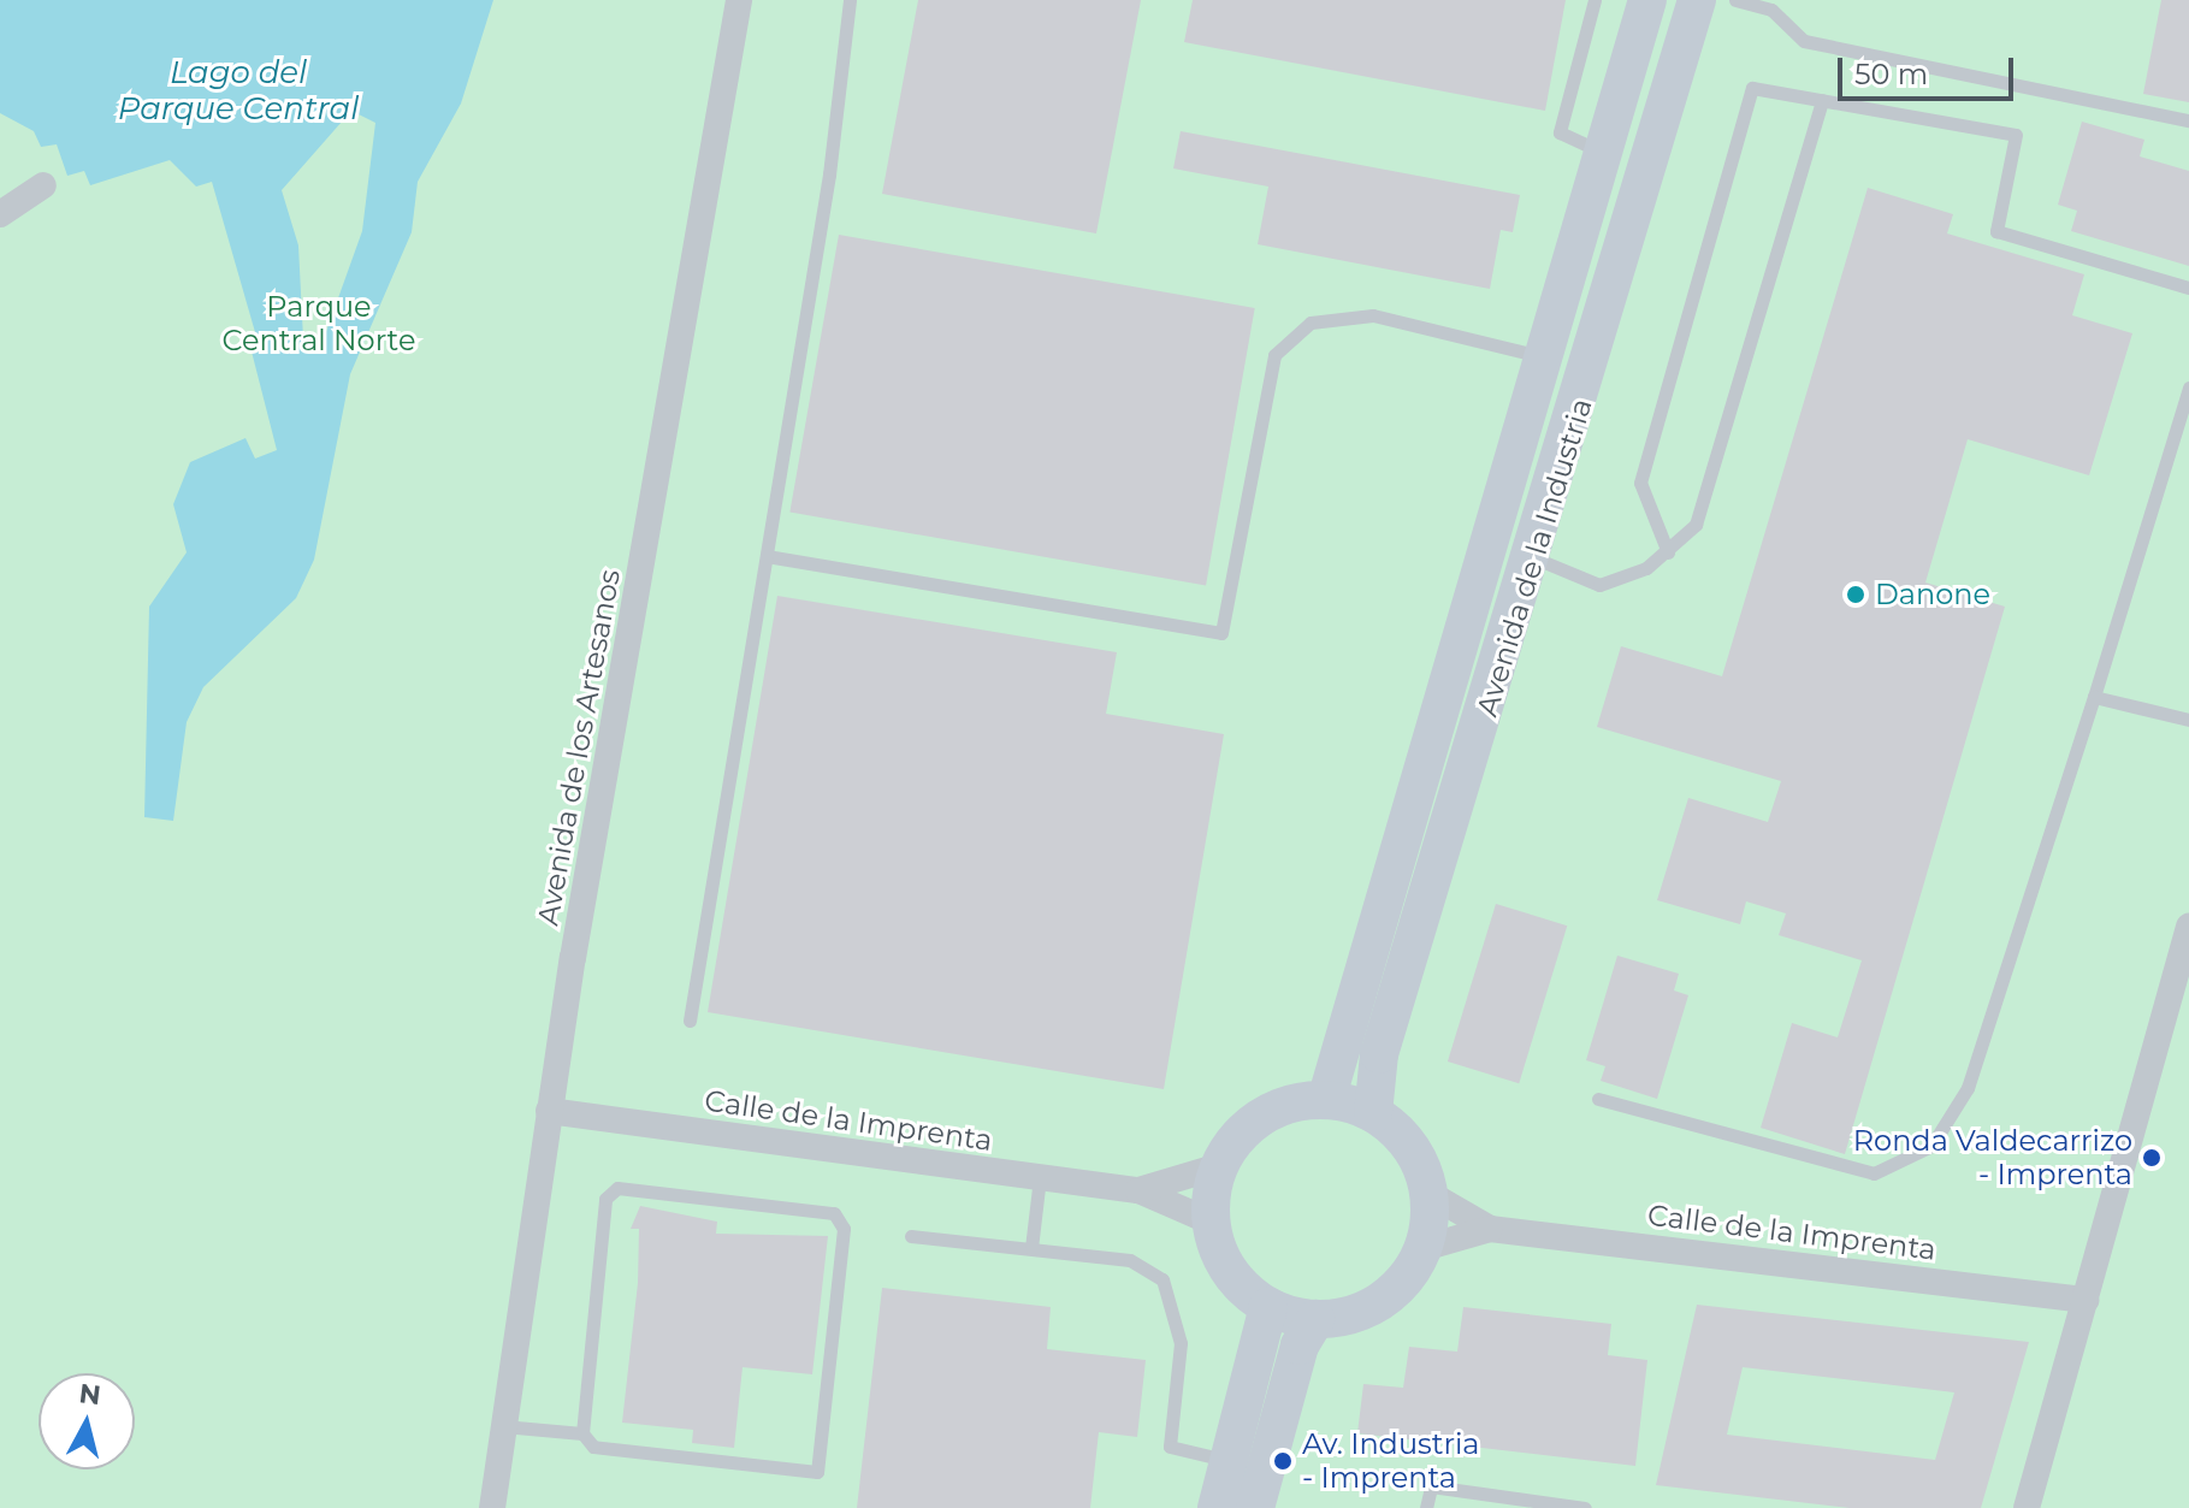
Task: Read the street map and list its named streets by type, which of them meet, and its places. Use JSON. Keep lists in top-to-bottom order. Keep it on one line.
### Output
{"streets":{"street":["Avenida de la Industria","Avenida de los Artesanos","Calle de la Imprenta"]},"crossings":[["Avenida de la Industria","Calle de la Imprenta"],["Avenida de los Artesanos","Calle de la Imprenta"]],"water":["Lago del Parque Central"],"parks":["Parque Central Norte"],"places":["Danone","Ronda Valdecarrizo - Imprenta","Av. Industria - Imprenta"],"scale_bar":"50 m","north":"top"}
